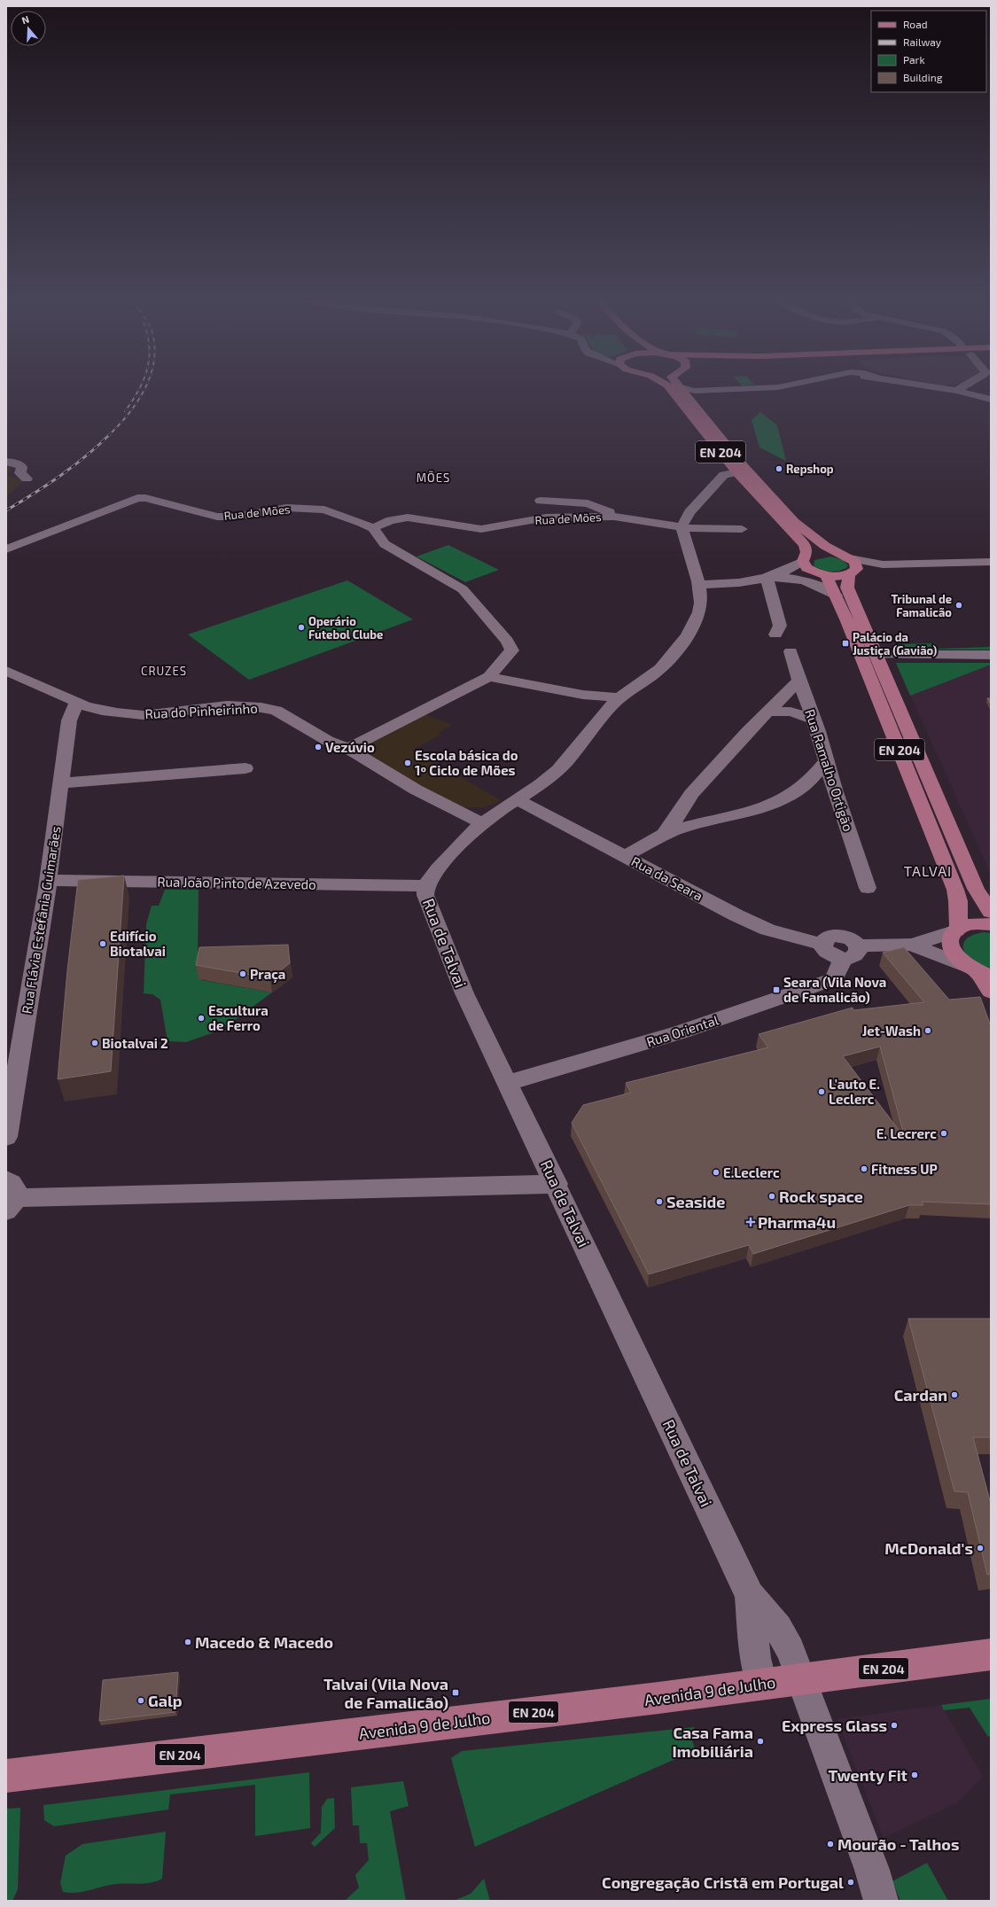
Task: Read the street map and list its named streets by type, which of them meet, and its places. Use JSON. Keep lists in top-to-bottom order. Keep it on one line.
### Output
{"streets":{"main road":["EN 204","Avenida 9 de Julho"],"street":["Rua de Mões","Rua do Pinheirinho","Rua Ramalho Ortigão","Rua da Seara","Rua João Pinto de Azevedo","Rua Flávia Estefânia Guimarães","Rua de Talvai","Rua Oriental"]},"crossings":[["Rua de Mões","Rua de Talvai"],["Rua do Pinheirinho","Rua Flávia Estefânia Guimarães"],["Rua do Pinheirinho","Rua de Talvai"],["Rua da Seara","Rua de Talvai"],["Rua da Seara","Rua Oriental"],["Rua João Pinto de Azevedo","Rua Flávia Estefânia Guimarães"],["Rua João Pinto de Azevedo","Rua de Talvai"],["Rua de Talvai","Rua Oriental"],["Rua de Talvai","Avenida 9 de Julho"]],"districts":["MÕES","CRUZES","TALVAI"],"places":{"other":["Repshop","Tribunal de Famalicão","Operário Futebol Clube","Vezúvio","Escola básica do 1º Ciclo de Mões","Edifício Biotalvai","Praça","Escultura de Ferro","Jet-Wash","Biotalvai 2","L'auto E. Leclerc","E. Lecrerc","Fitness UP","E.Leclerc","Rock space","Seaside","Cardan","McDonald's","Macedo & Macedo","Galp","Express Glass","Casa Fama Imobiliária","Twenty Fit","Mourão - Talhos","Congregação Cristã em Portugal"],"transit":["Palácio da Justiça (Gavião)","Seara (Vila Nova de Famalicão)","Talvai (Vila Nova de Famalicão)"],"health":["Pharma4u"]},"legend":["Road","Railway","Park","Building"],"north":"top"}
